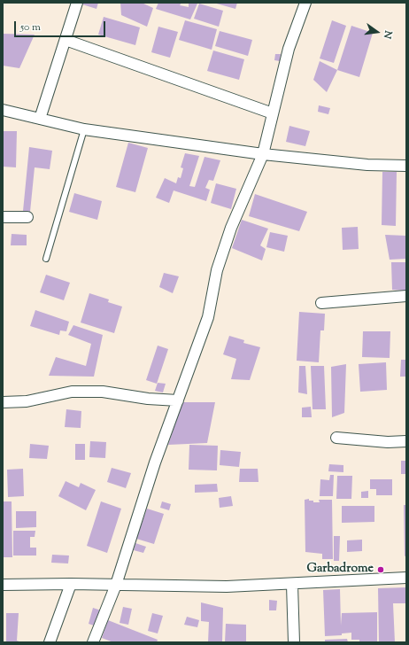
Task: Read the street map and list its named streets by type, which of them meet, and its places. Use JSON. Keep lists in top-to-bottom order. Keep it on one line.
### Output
{"places":["Garbadrome"],"scale_bar":"50 m","north":"right"}
